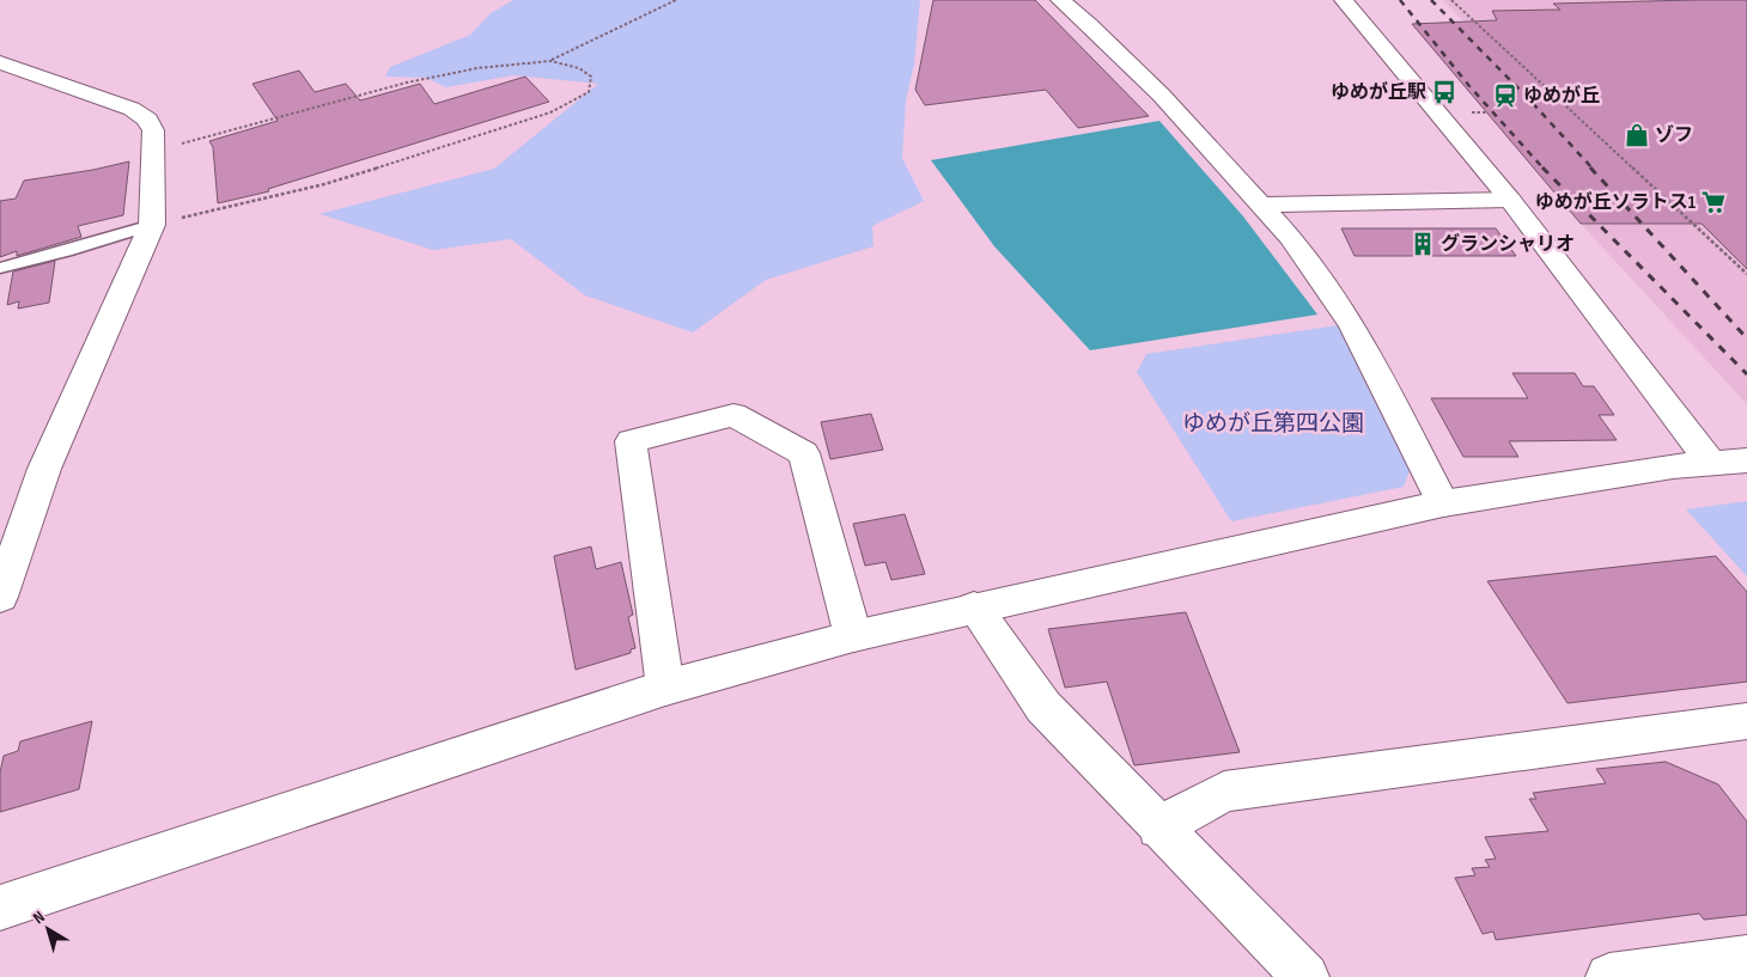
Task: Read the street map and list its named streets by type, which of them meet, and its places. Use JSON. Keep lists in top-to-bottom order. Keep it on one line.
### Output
{"parks":["ゆめが丘第四公園"],"places":{"bus stop":["ゆめが丘駅"],"station":["ゆめが丘"],"shop":["ゾフ"],"supermarket":["ゆめが丘ソラトス1"],"building":["グランシャリオ"]},"north":"top left"}
